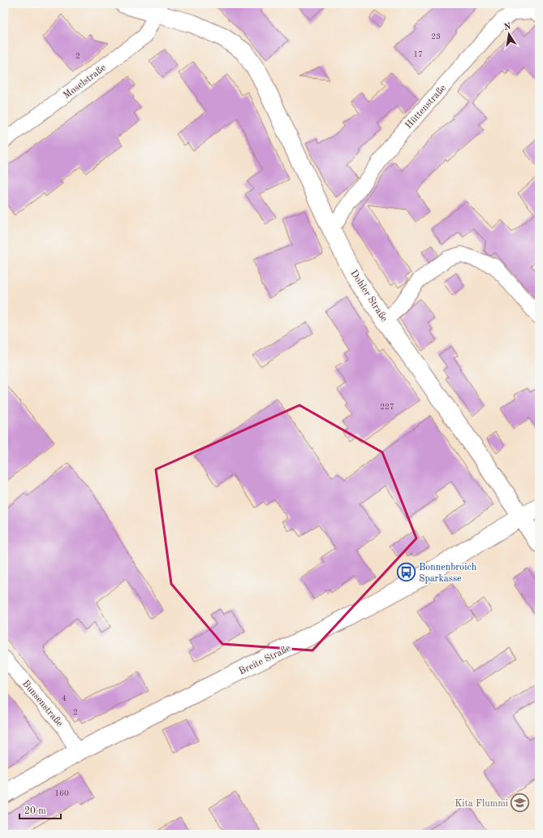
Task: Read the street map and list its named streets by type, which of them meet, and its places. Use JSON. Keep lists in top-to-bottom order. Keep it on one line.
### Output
{"streets":{"main road":["Dohler Straße","Breite Straße"],"street":["Moselstraße","Hüttenstraße","Bunsenstraße"]},"crossings":[["Moselstraße","Dohler Straße"],["Hüttenstraße","Dohler Straße"],["Dohler Straße","Breite Straße"],["Breite Straße","Bunsenstraße"]],"places":{"bus stop":["Bonnenbroich Sparkasse"],"school or university":["Kita Flummi"]},"house_numbers":["23","17","2","227","4","2","160"],"scale_bar":"20 m","north":"top"}
